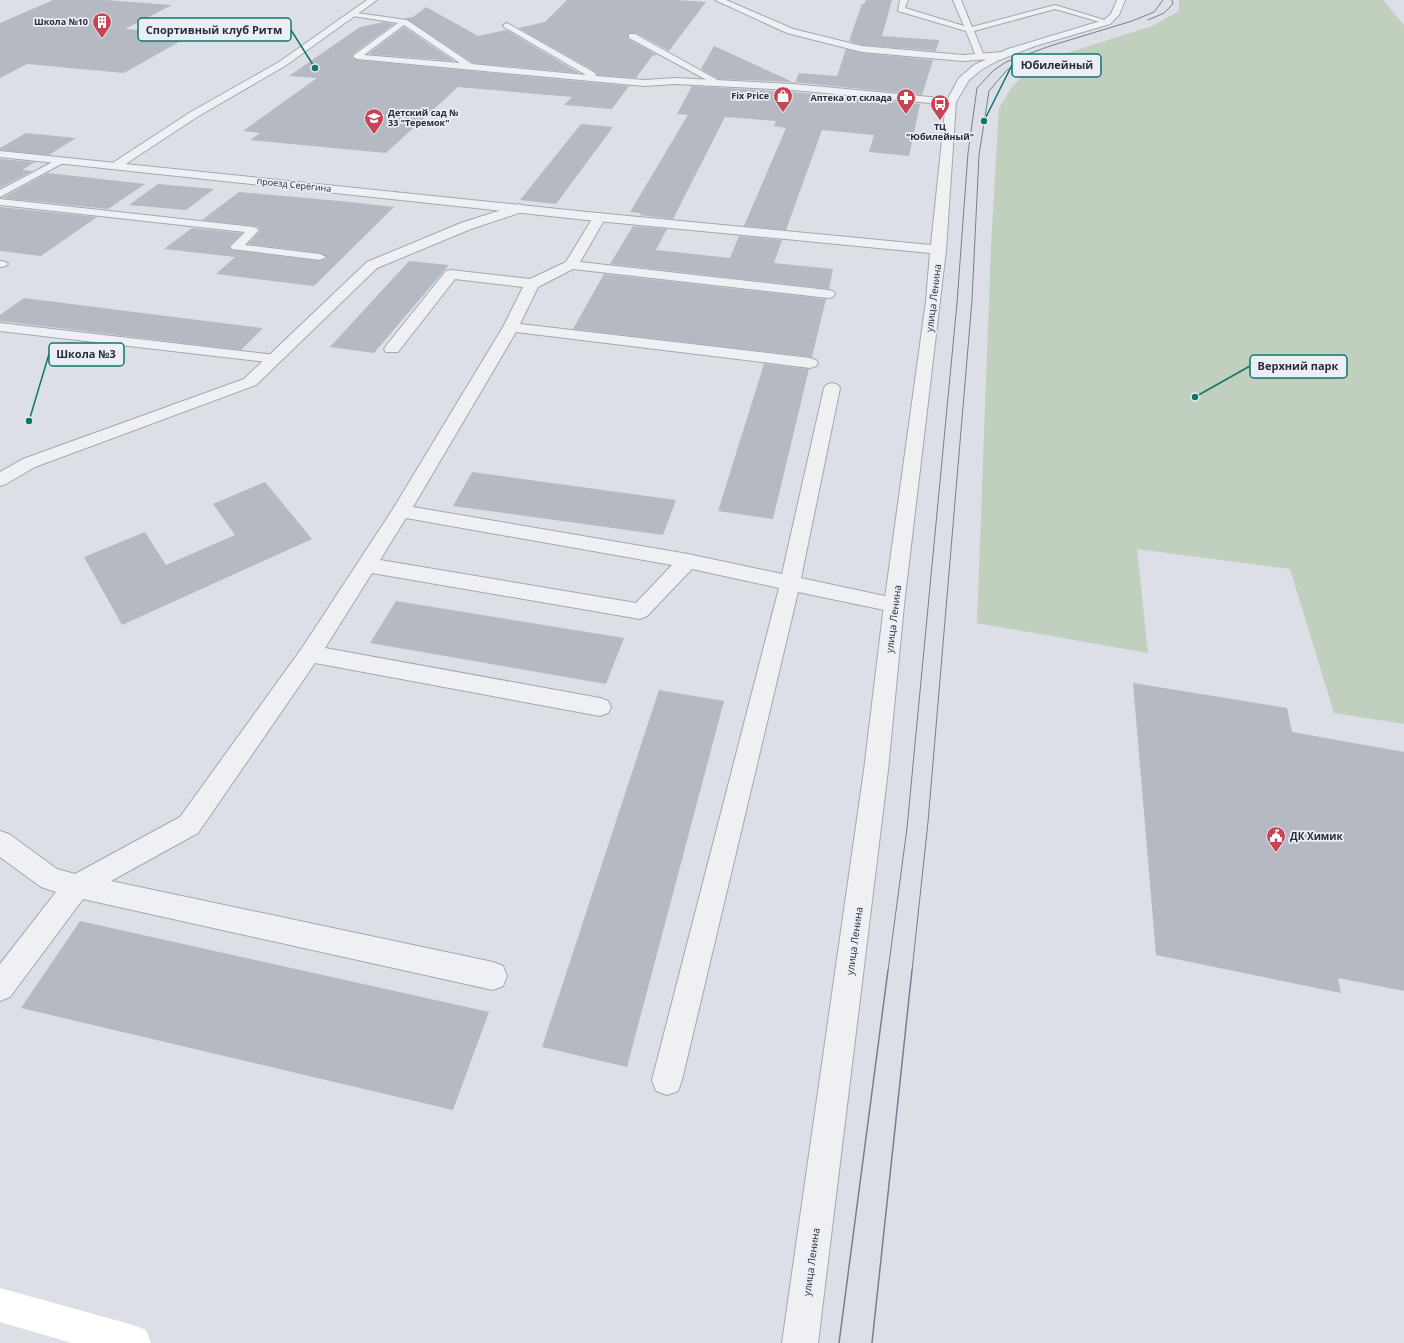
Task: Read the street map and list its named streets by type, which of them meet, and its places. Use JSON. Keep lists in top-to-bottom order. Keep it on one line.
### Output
{"streets":{"street":["проезд Серёгина","улица Ленина"]},"crossings":[["проезд Серёгина","улица Ленина"]],"places":{"building":["Школа №10"],"other":["Спортивный клуб Ритм","Юбилейный","Верхний парк","Школа №3"],"shop":["Fix Price"],"pharmacy":["Аптека от склада"],"bus stop":["ТЦ \"Юбилейный\""],"school or university":["Детский сад № 33 \"Теремок\""],"public building":["ДК Химик"]}}
